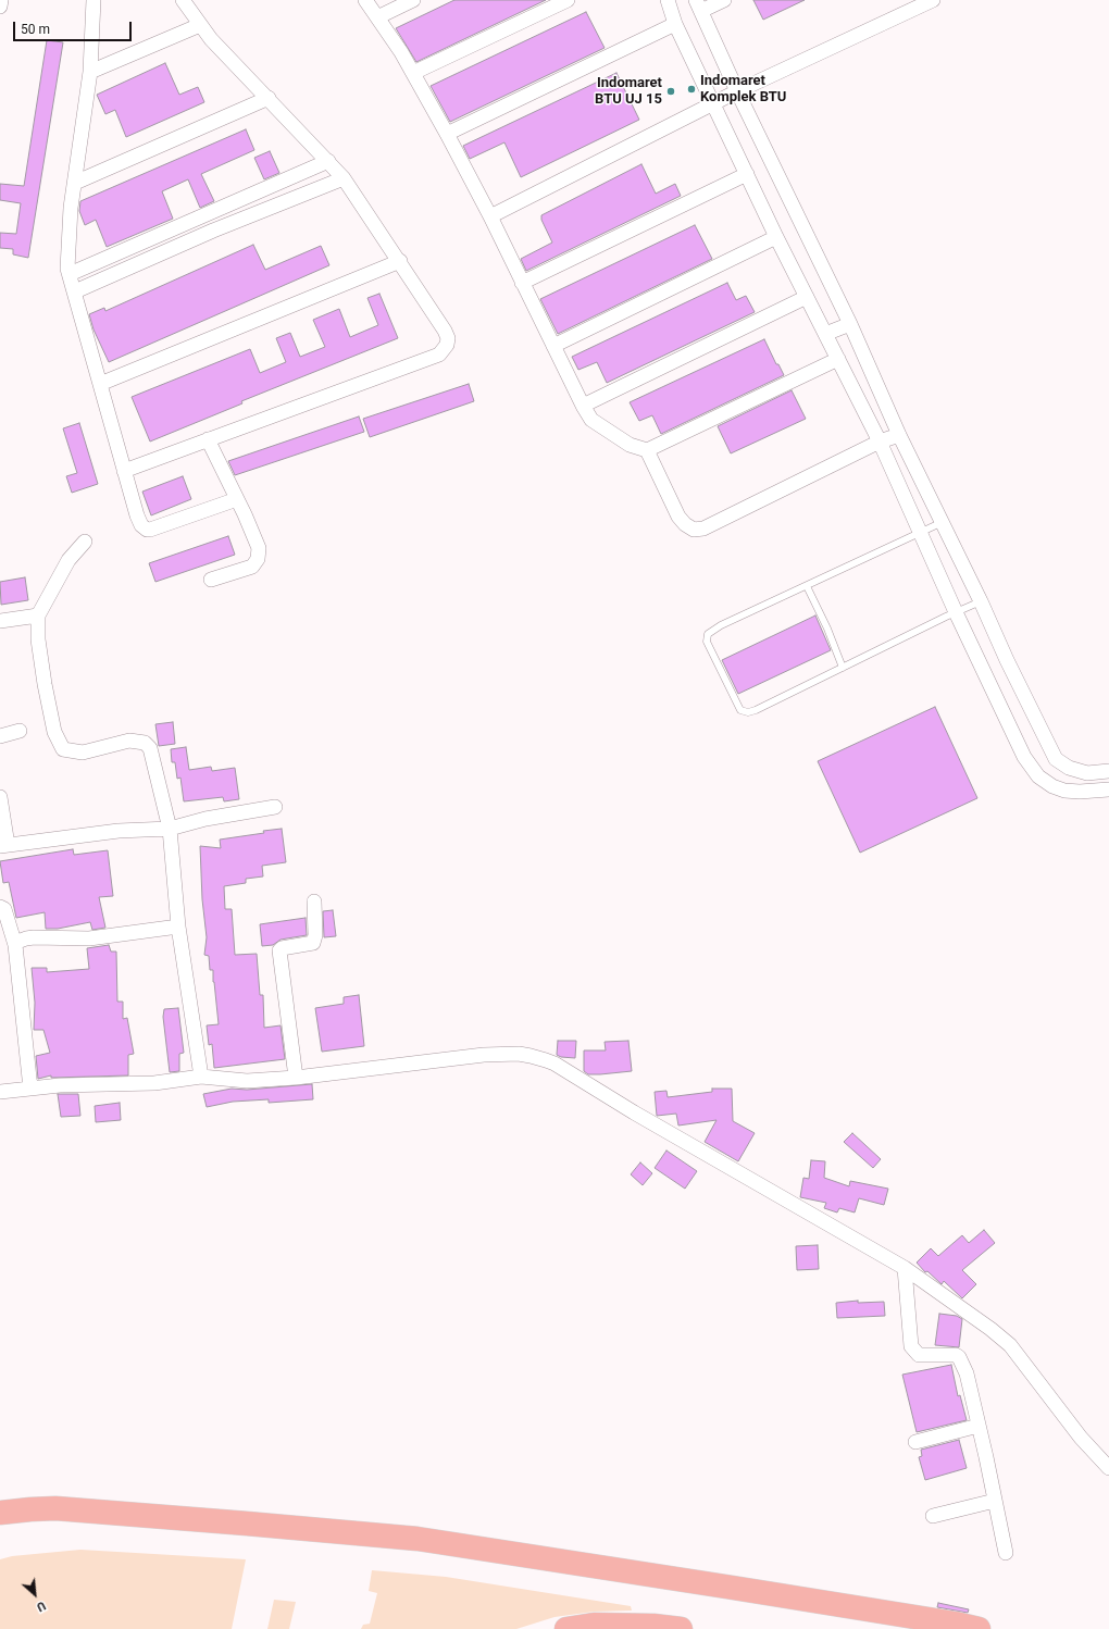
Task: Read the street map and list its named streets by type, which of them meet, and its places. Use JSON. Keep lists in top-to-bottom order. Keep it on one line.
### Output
{"places":["Indomaret Komplek BTU","Indomaret BTU UJ 15"],"scale_bar":"50 m","north":"bottom right"}
